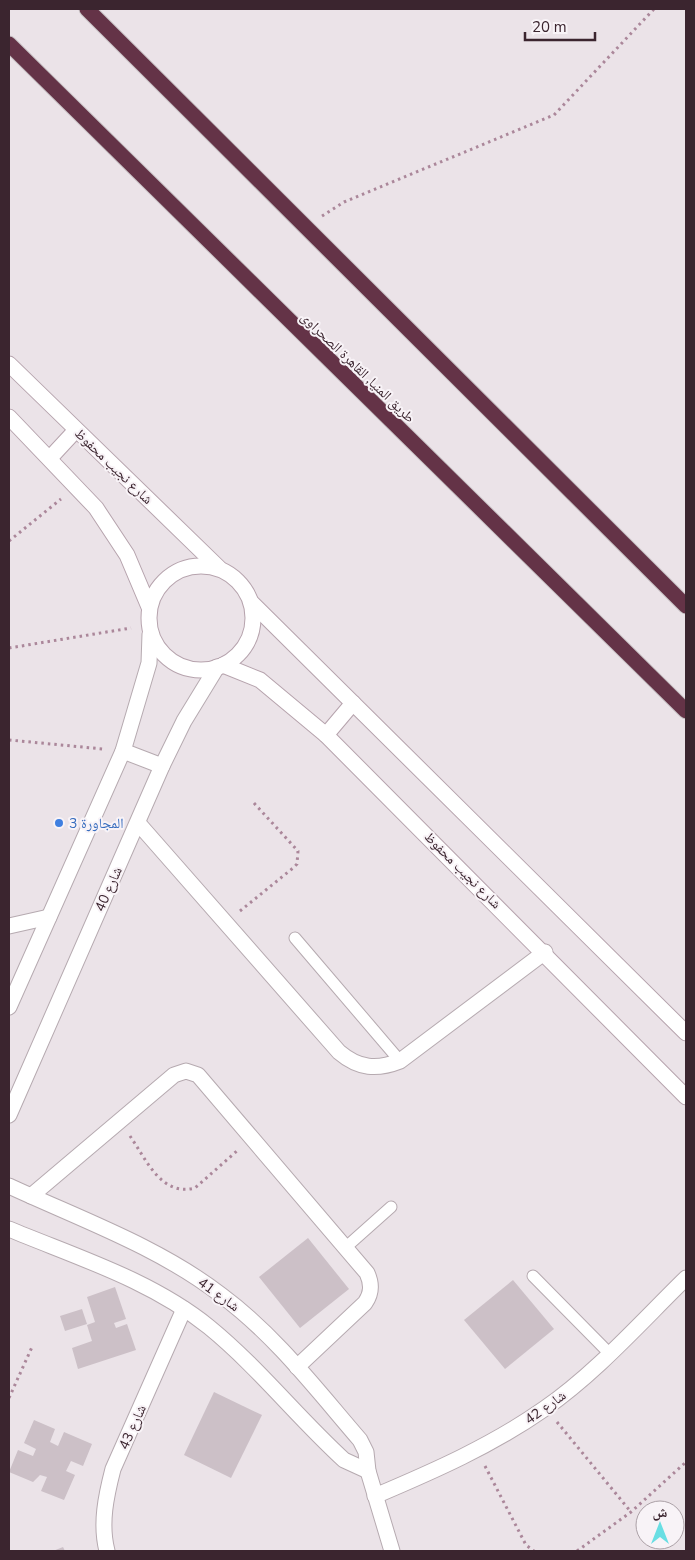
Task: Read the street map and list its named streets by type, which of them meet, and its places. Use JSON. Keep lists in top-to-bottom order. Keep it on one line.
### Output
{"streets":{"highway":["طريق المنيا, القاهرة الصحراوى"],"street":["شارع نجيب محفوظ","شارع 40","شارع 41","شارع 42","شارع 43"]},"crossings":[["شارع نجيب محفوظ","شارع 40"],["شارع 41","شارع 42"]],"places":["المجاورة 3"],"scale_bar":"20 m","north":"top"}
